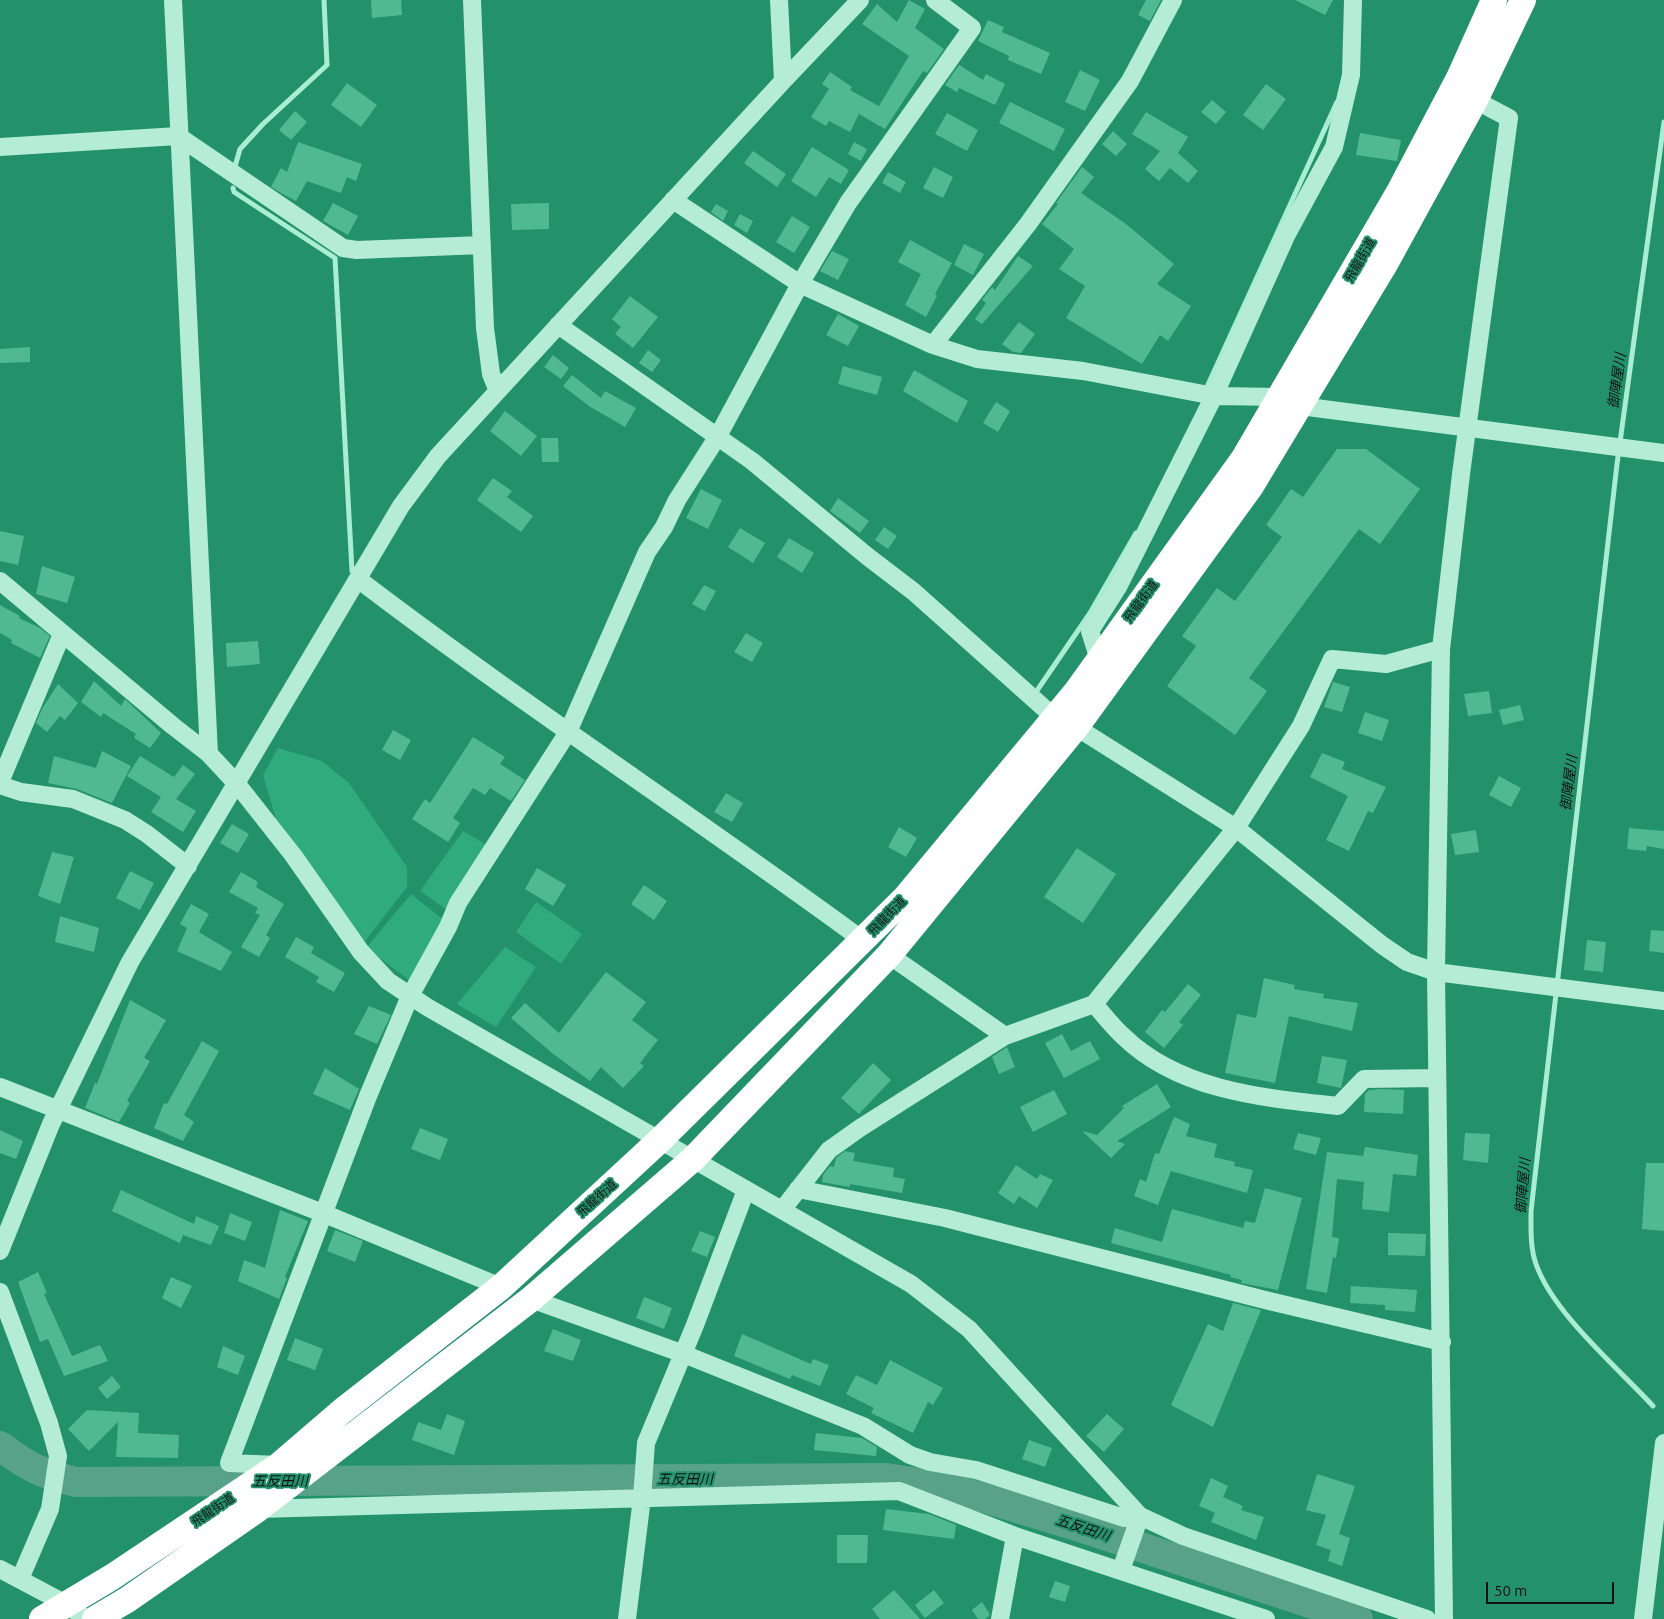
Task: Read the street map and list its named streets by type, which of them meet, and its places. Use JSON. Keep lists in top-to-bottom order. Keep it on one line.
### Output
{"streets":{"highway":["飛龍街道"]},"water":["御陣屋川","五反田川"],"scale_bar":"50 m"}
